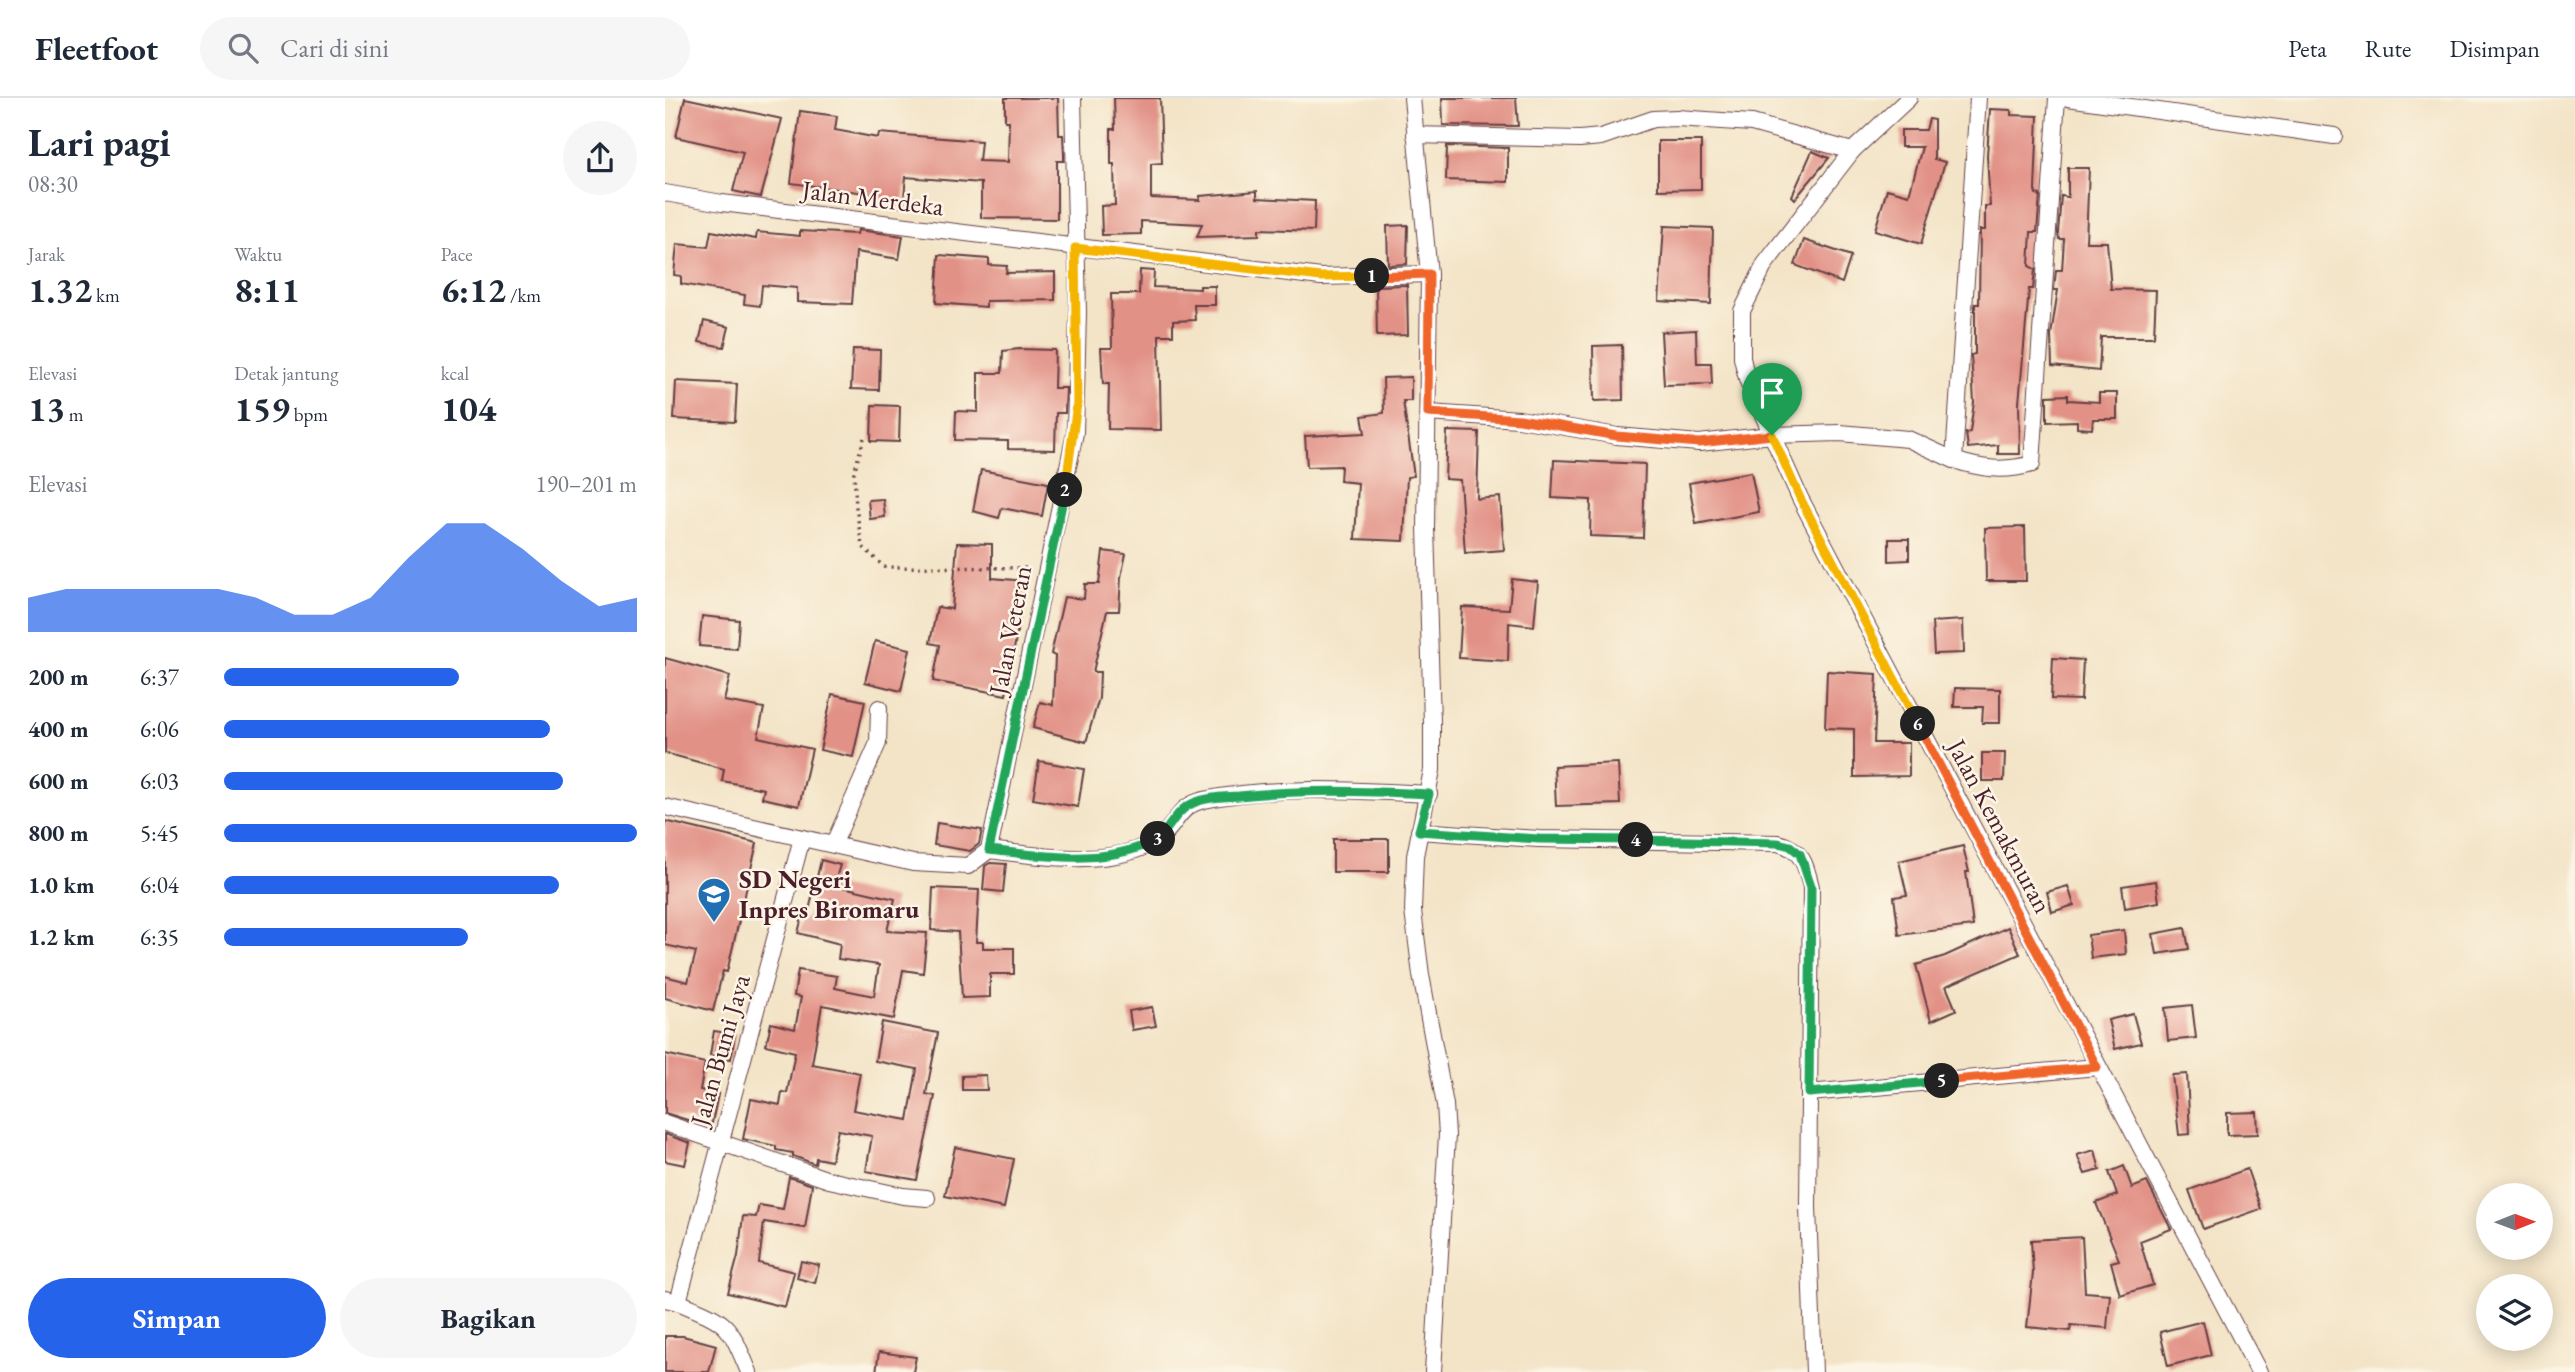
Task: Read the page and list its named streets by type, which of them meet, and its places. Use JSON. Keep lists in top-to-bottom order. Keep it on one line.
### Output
{"streets":{"street":["Jalan Merdeka","Jalan Veteran","Jalan Kemakmuran","Jalan Bumi Jaya"]},"crossings":[["Jalan Merdeka","Jalan Veteran"]],"places":{"school or university":["SD Negeri Inpres Biromaru"]},"north":"right","page":{"header":"Fleetfoot","search":"Cari di sini","nav":["Peta","Rute","Disimpan"],"heading":["Lari pagi","08:30"],"stats":[["Jarak","1.32 km"],["Waktu","8:11"],["Pace","6:12 /km"],["Elevasi","13 m"],["Detak jantung","159 bpm"],["kcal","104"]],"pins":["1","2","6","3","4","5"],"chart":["Elevasi","190–201 m"],"list":[{"name":"200 m","note":"6:37"},{"name":"400 m","note":"6:06"},{"name":"600 m","note":"6:03"},{"name":"800 m","note":"5:45"},{"name":"1.0 km","note":"6:04"},{"name":"1.2 km","note":"6:35"}],"buttons":["Simpan","Bagikan"]}}
